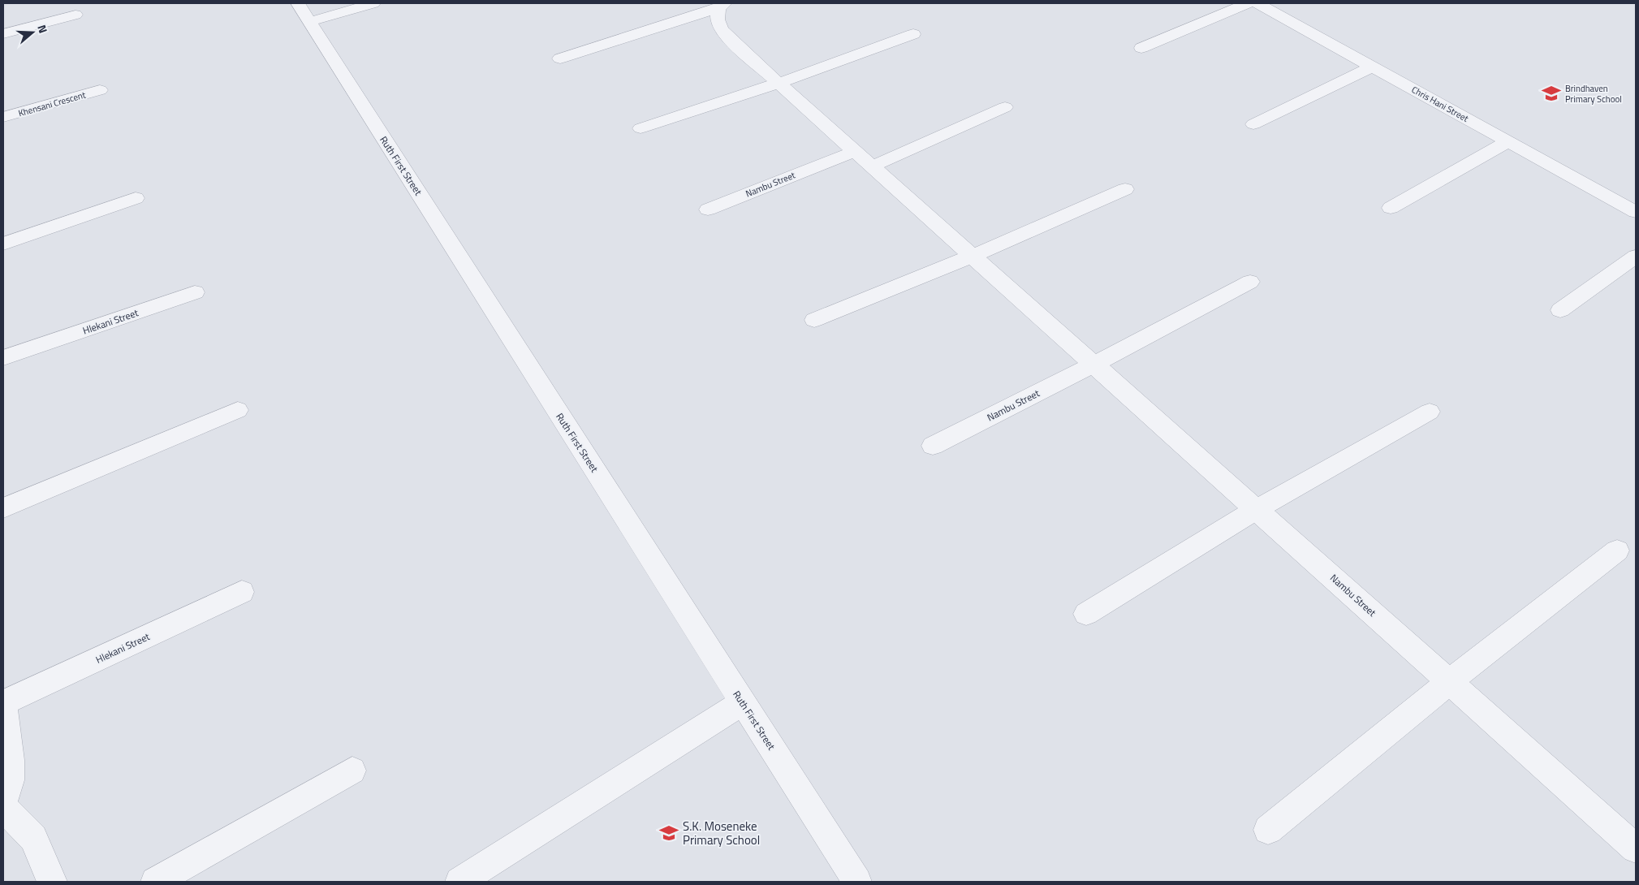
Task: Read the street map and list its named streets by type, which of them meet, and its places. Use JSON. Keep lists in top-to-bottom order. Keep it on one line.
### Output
{"streets":{"street":["Khensani Crescent","Chris Hani Street","Ruth First Street","Nambu Street","Hlekani Street"]},"places":{"school or university":["Brindhaven Primary School","S.K. Moseneke Primary School"]},"north":"right"}
